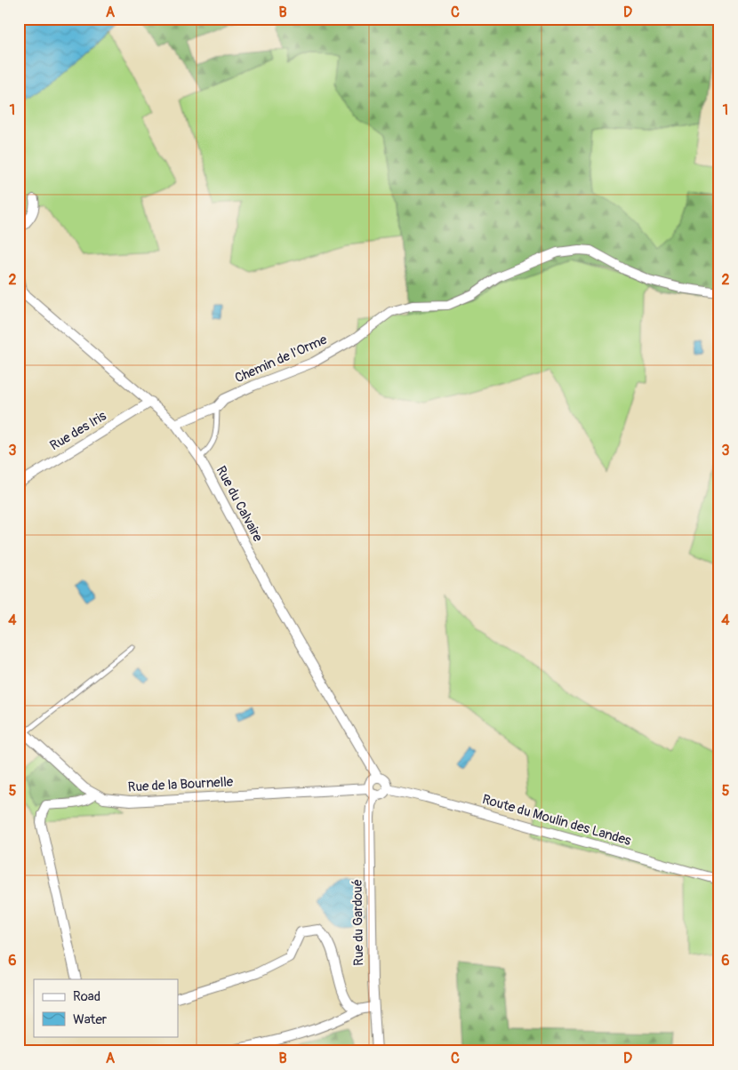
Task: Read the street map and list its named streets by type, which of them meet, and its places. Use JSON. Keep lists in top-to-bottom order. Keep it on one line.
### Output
{"streets":{"street":["Chemin de l'Orme","Rue des Iris","Rue du Calvaire","Rue de la Bournelle","Route du Moulin des Landes","Rue du Gardoué"]},"crossings":[["Chemin de l'Orme","Rue du Calvaire"],["Rue des Iris","Rue du Calvaire"],["Rue du Calvaire","Rue de la Bournelle"],["Rue du Calvaire","Route du Moulin des Landes"],["Rue du Calvaire","Rue du Gardoué"],["Rue de la Bournelle","Route du Moulin des Landes"],["Rue de la Bournelle","Rue du Gardoué"],["Route du Moulin des Landes","Rue du Gardoué"]],"legend":["Road","Water"],"grid":{"columns":["A","B","C","D"],"rows":["1","2","3","4","5","6"]}}
